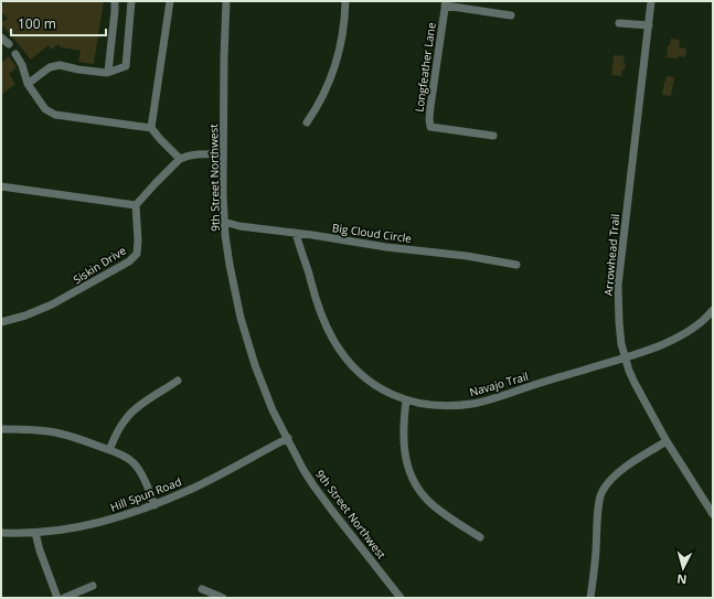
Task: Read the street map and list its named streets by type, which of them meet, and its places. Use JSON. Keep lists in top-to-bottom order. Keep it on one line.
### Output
{"streets":{"street":["Longfeather Lane","9th Street Northwest","Big Cloud Circle","Arrowhead Trail","Siskin Drive","Navajo Trail","Hill Spun Road"]},"crossings":[["9th Street Northwest","Big Cloud Circle"],["9th Street Northwest","Hill Spun Road"],["Big Cloud Circle","Navajo Trail"],["Arrowhead Trail","Navajo Trail"]],"scale_bar":"100 m","north":"bottom"}
